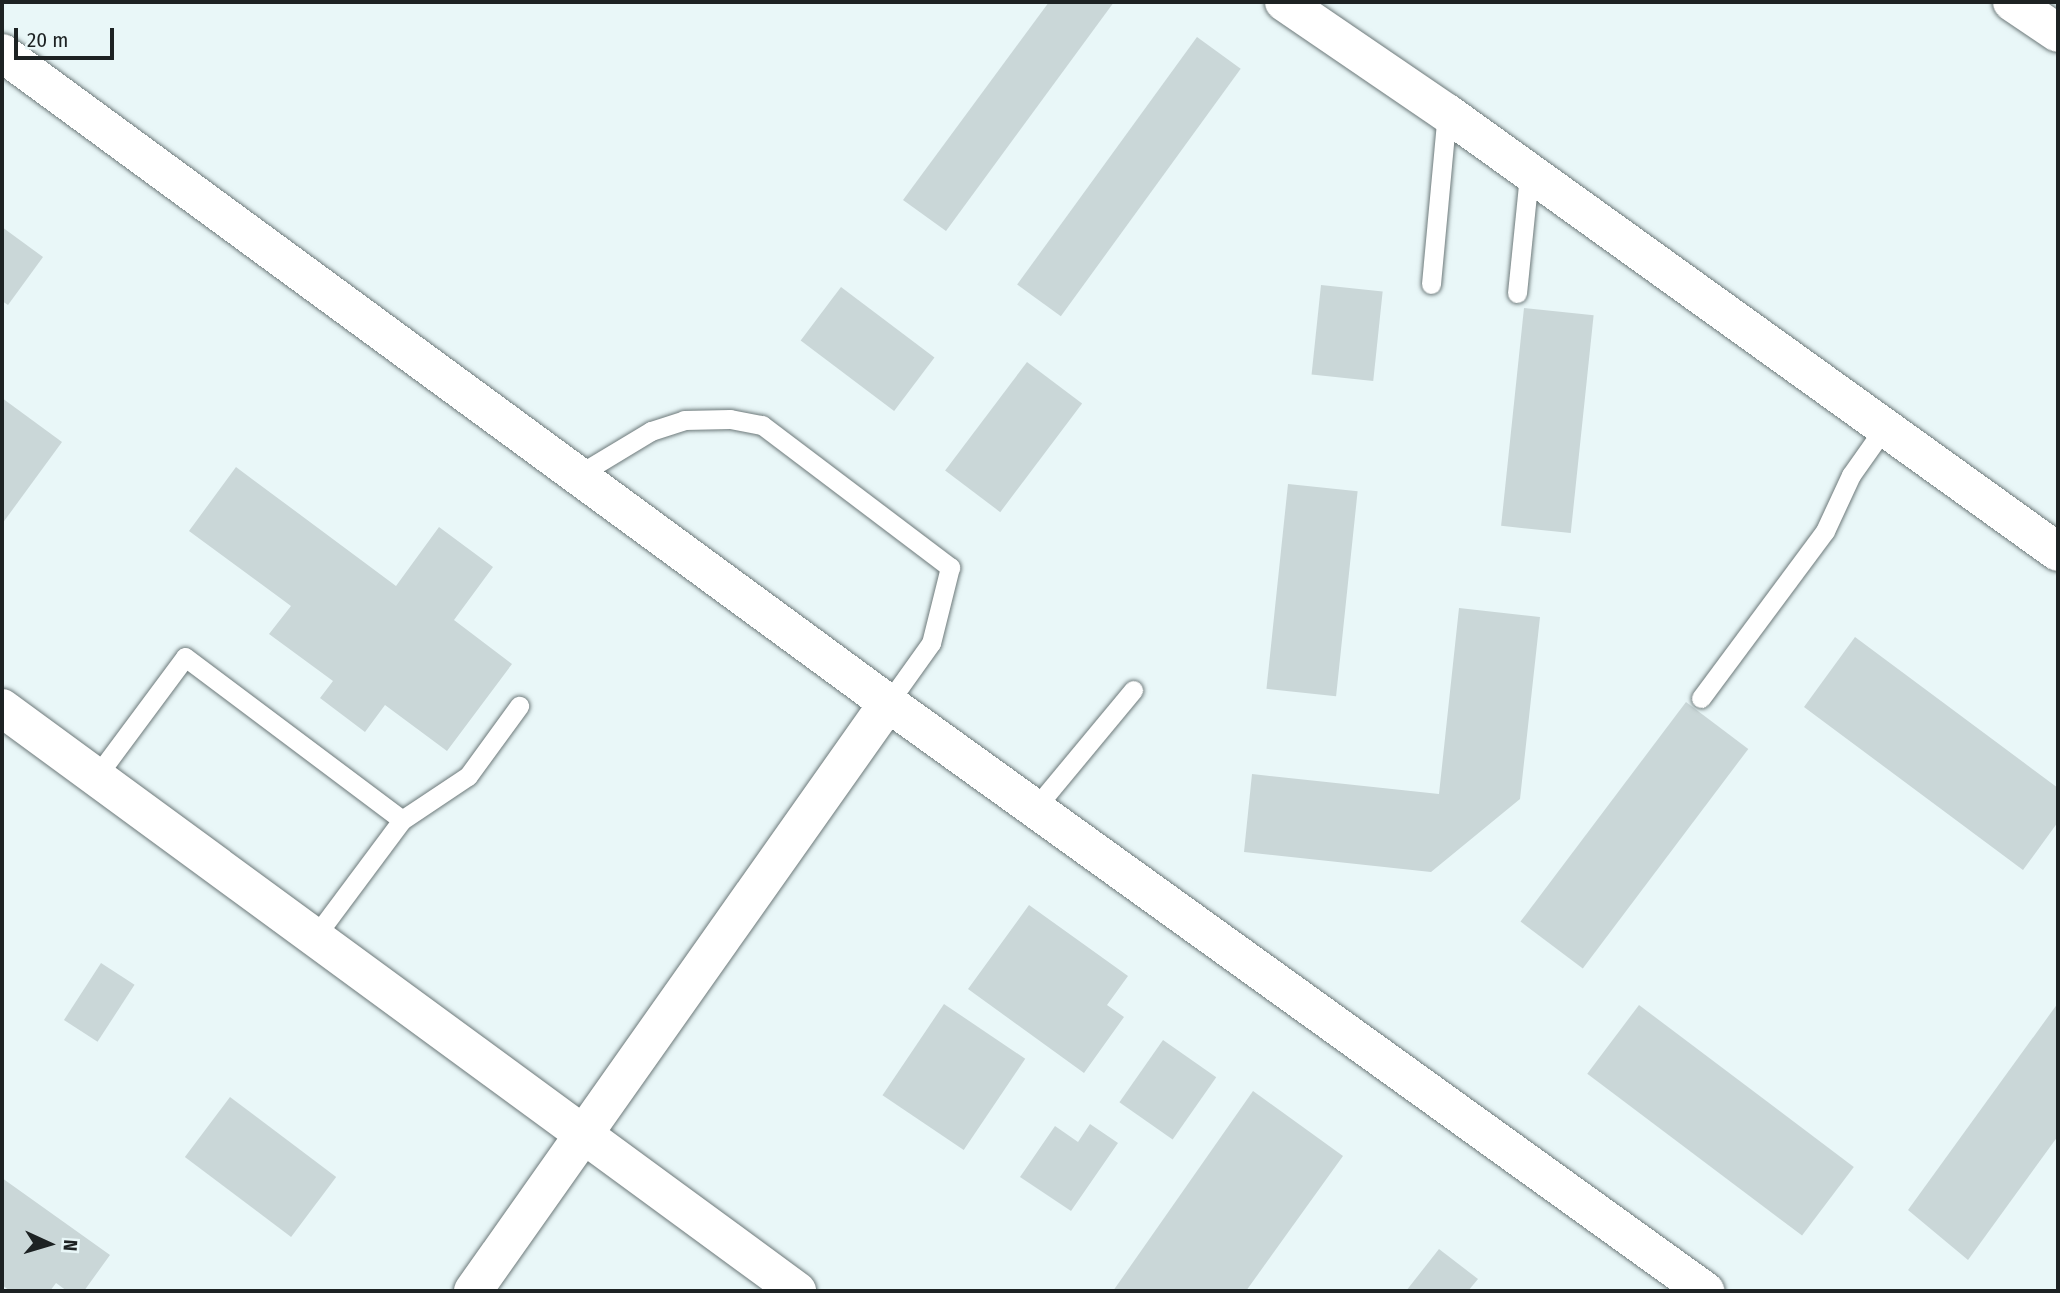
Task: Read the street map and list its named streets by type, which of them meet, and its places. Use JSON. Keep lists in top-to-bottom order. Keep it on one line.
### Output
{"scale_bar":"20 m","north":"right"}
